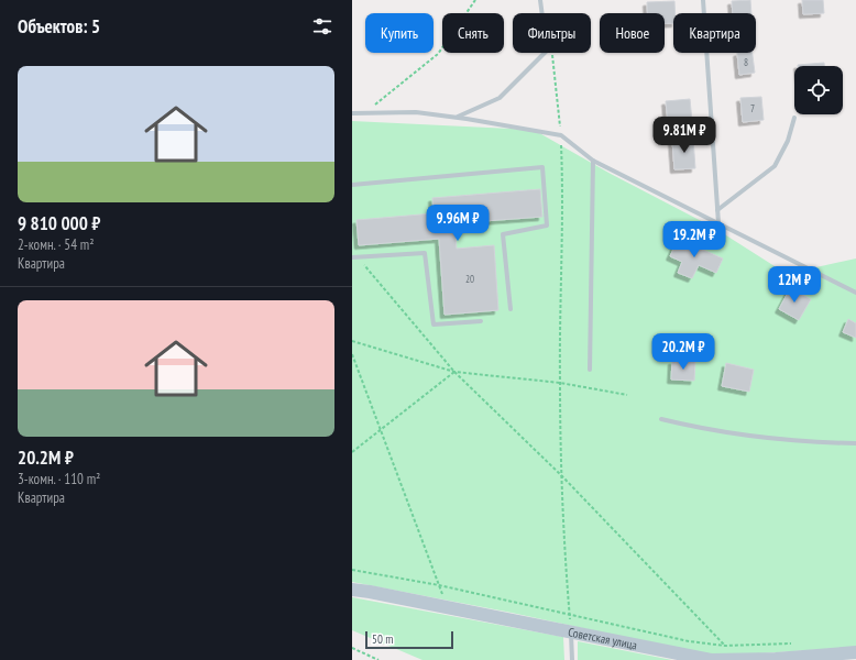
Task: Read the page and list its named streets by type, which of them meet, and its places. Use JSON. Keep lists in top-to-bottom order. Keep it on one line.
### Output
{"streets":{"main road":["Советская улица"]},"house_numbers":["8","7","20"],"scale_bar":"50 m","page":{"heading":"Объектов: 5","chip":["Купить","Снять","Фильтры","Новое","Квартира"],"list":[{"name":"9 810 000 ₽","note":"2-комн. · 54 m² · Квартира"},{"name":"20.2M ₽","note":"3-комн. · 110 m² · Квартира"}],"price":["9.81M ₽","9.96M ₽","19.2M ₽","12M ₽","20.2M ₽"],"scale":"50 m"}}
